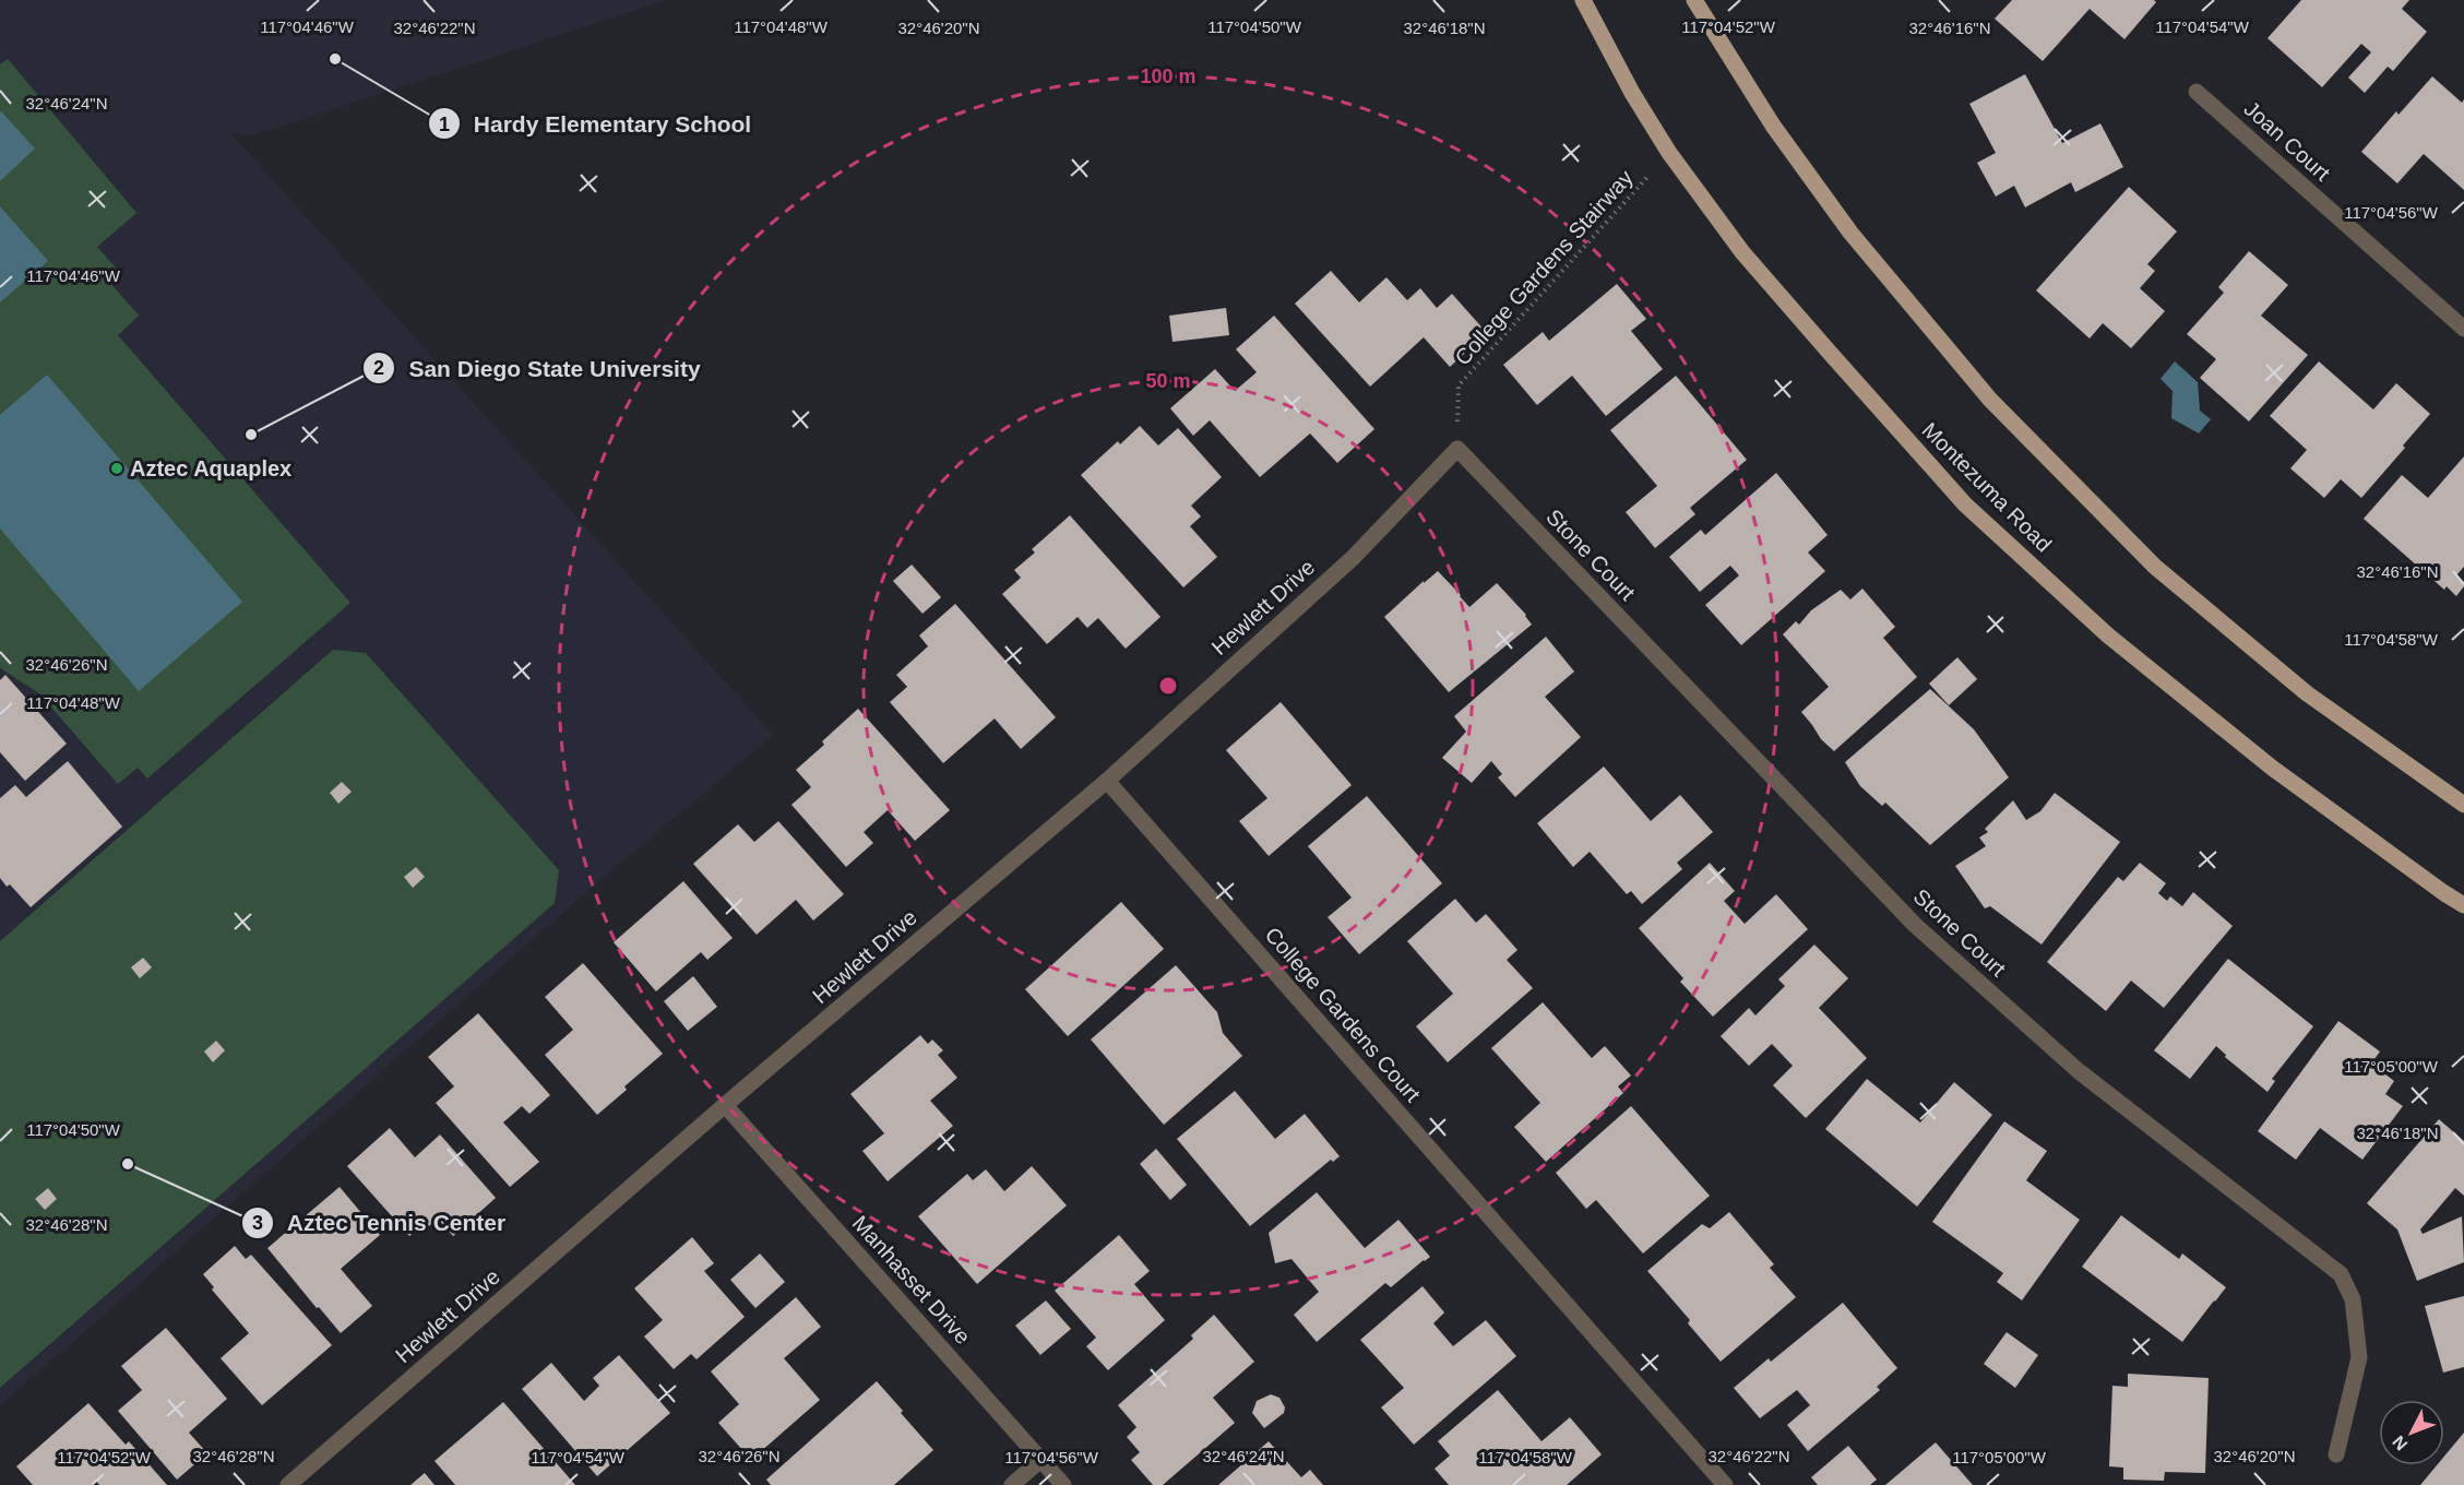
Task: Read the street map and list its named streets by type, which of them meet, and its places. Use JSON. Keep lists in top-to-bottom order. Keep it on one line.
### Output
{"streets":{"main road":["Montezuma Road"],"street":["Joan Court","Stone Court","Hewlett Drive","College Gardens Court","Manhasset Drive"],"path":["College Gardens Stairway"]},"crossings":[["College Gardens Stairway","Montezuma Road"],["College Gardens Stairway","Stone Court"],["College Gardens Stairway","Hewlett Drive"],["Stone Court","Hewlett Drive"],["Hewlett Drive","College Gardens Court"],["Hewlett Drive","Manhasset Drive"]],"places":["Hardy Elementary School","San Diego State University","Aztec Aquaplex","Aztec Tennis Center"],"north":"bottom left","coordinates":["117°04'46\"W","117°04'48\"W","117°04'50\"W","117°04'52\"W","117°04'54\"W","32°46'22\"N","32°46'20\"N","32°46'18\"N","32°46'16\"N","32°46'24\"N","117°04'56\"W","117°04'58\"W","32°46'26\"N","117°05'00\"W","32°46'28\"N"],"rings":["100 m","50 m"]}
